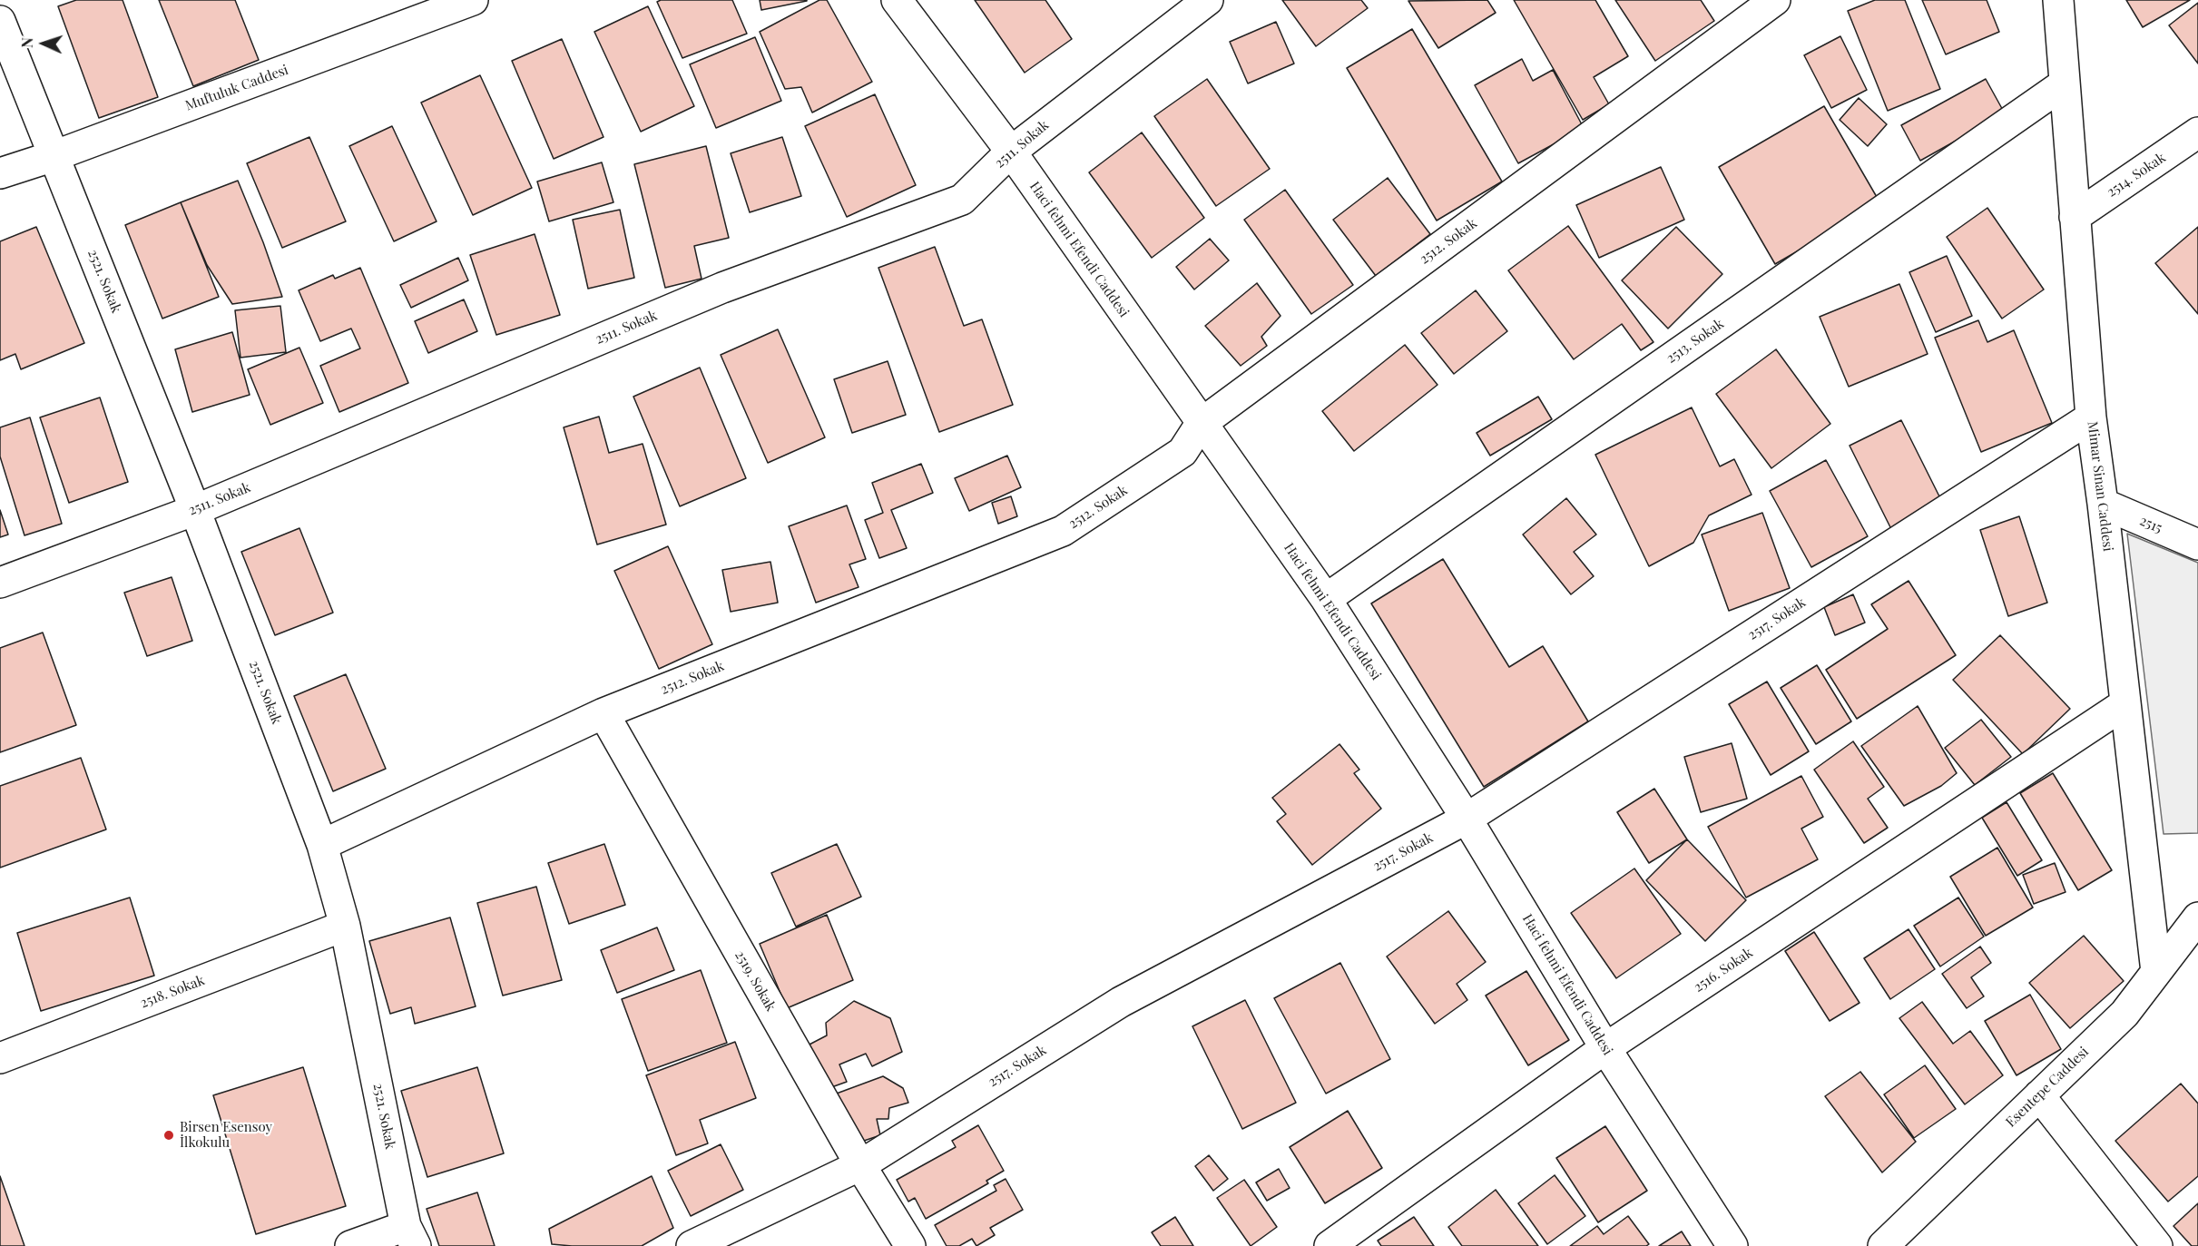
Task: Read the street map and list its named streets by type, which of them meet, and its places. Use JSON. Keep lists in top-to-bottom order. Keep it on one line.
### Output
{"streets":{"street":["Muftuluk Caddesi","2511. Sokak","2514. Sokak","2512. Sokak","Haci fehmi Efendi Caddesi","2521. Sokak","2513. Sokak","Mimar Sinan Caddesi","2515","2517. Sokak","2516. Sokak","2519. Sokak","2518. Sokak","Esentepe Caddesi"]},"crossings":[["Muftuluk Caddesi","2521. Sokak"],["2511. Sokak","Haci fehmi Efendi Caddesi"],["2511. Sokak","2521. Sokak"],["2514. Sokak","Mimar Sinan Caddesi"],["2512. Sokak","Haci fehmi Efendi Caddesi"],["2512. Sokak","2521. Sokak"],["2512. Sokak","2519. Sokak"],["Haci fehmi Efendi Caddesi","2513. Sokak"],["Haci fehmi Efendi Caddesi","2517. Sokak"],["Haci fehmi Efendi Caddesi","2516. Sokak"],["2521. Sokak","2518. Sokak"],["2513. Sokak","Mimar Sinan Caddesi"],["Mimar Sinan Caddesi","2515"],["Mimar Sinan Caddesi","2517. Sokak"],["Mimar Sinan Caddesi","2516. Sokak"],["Mimar Sinan Caddesi","Esentepe Caddesi"],["2517. Sokak","2519. Sokak"]],"places":["Birsen Esensoy İlkokulu"],"north":"left"}
